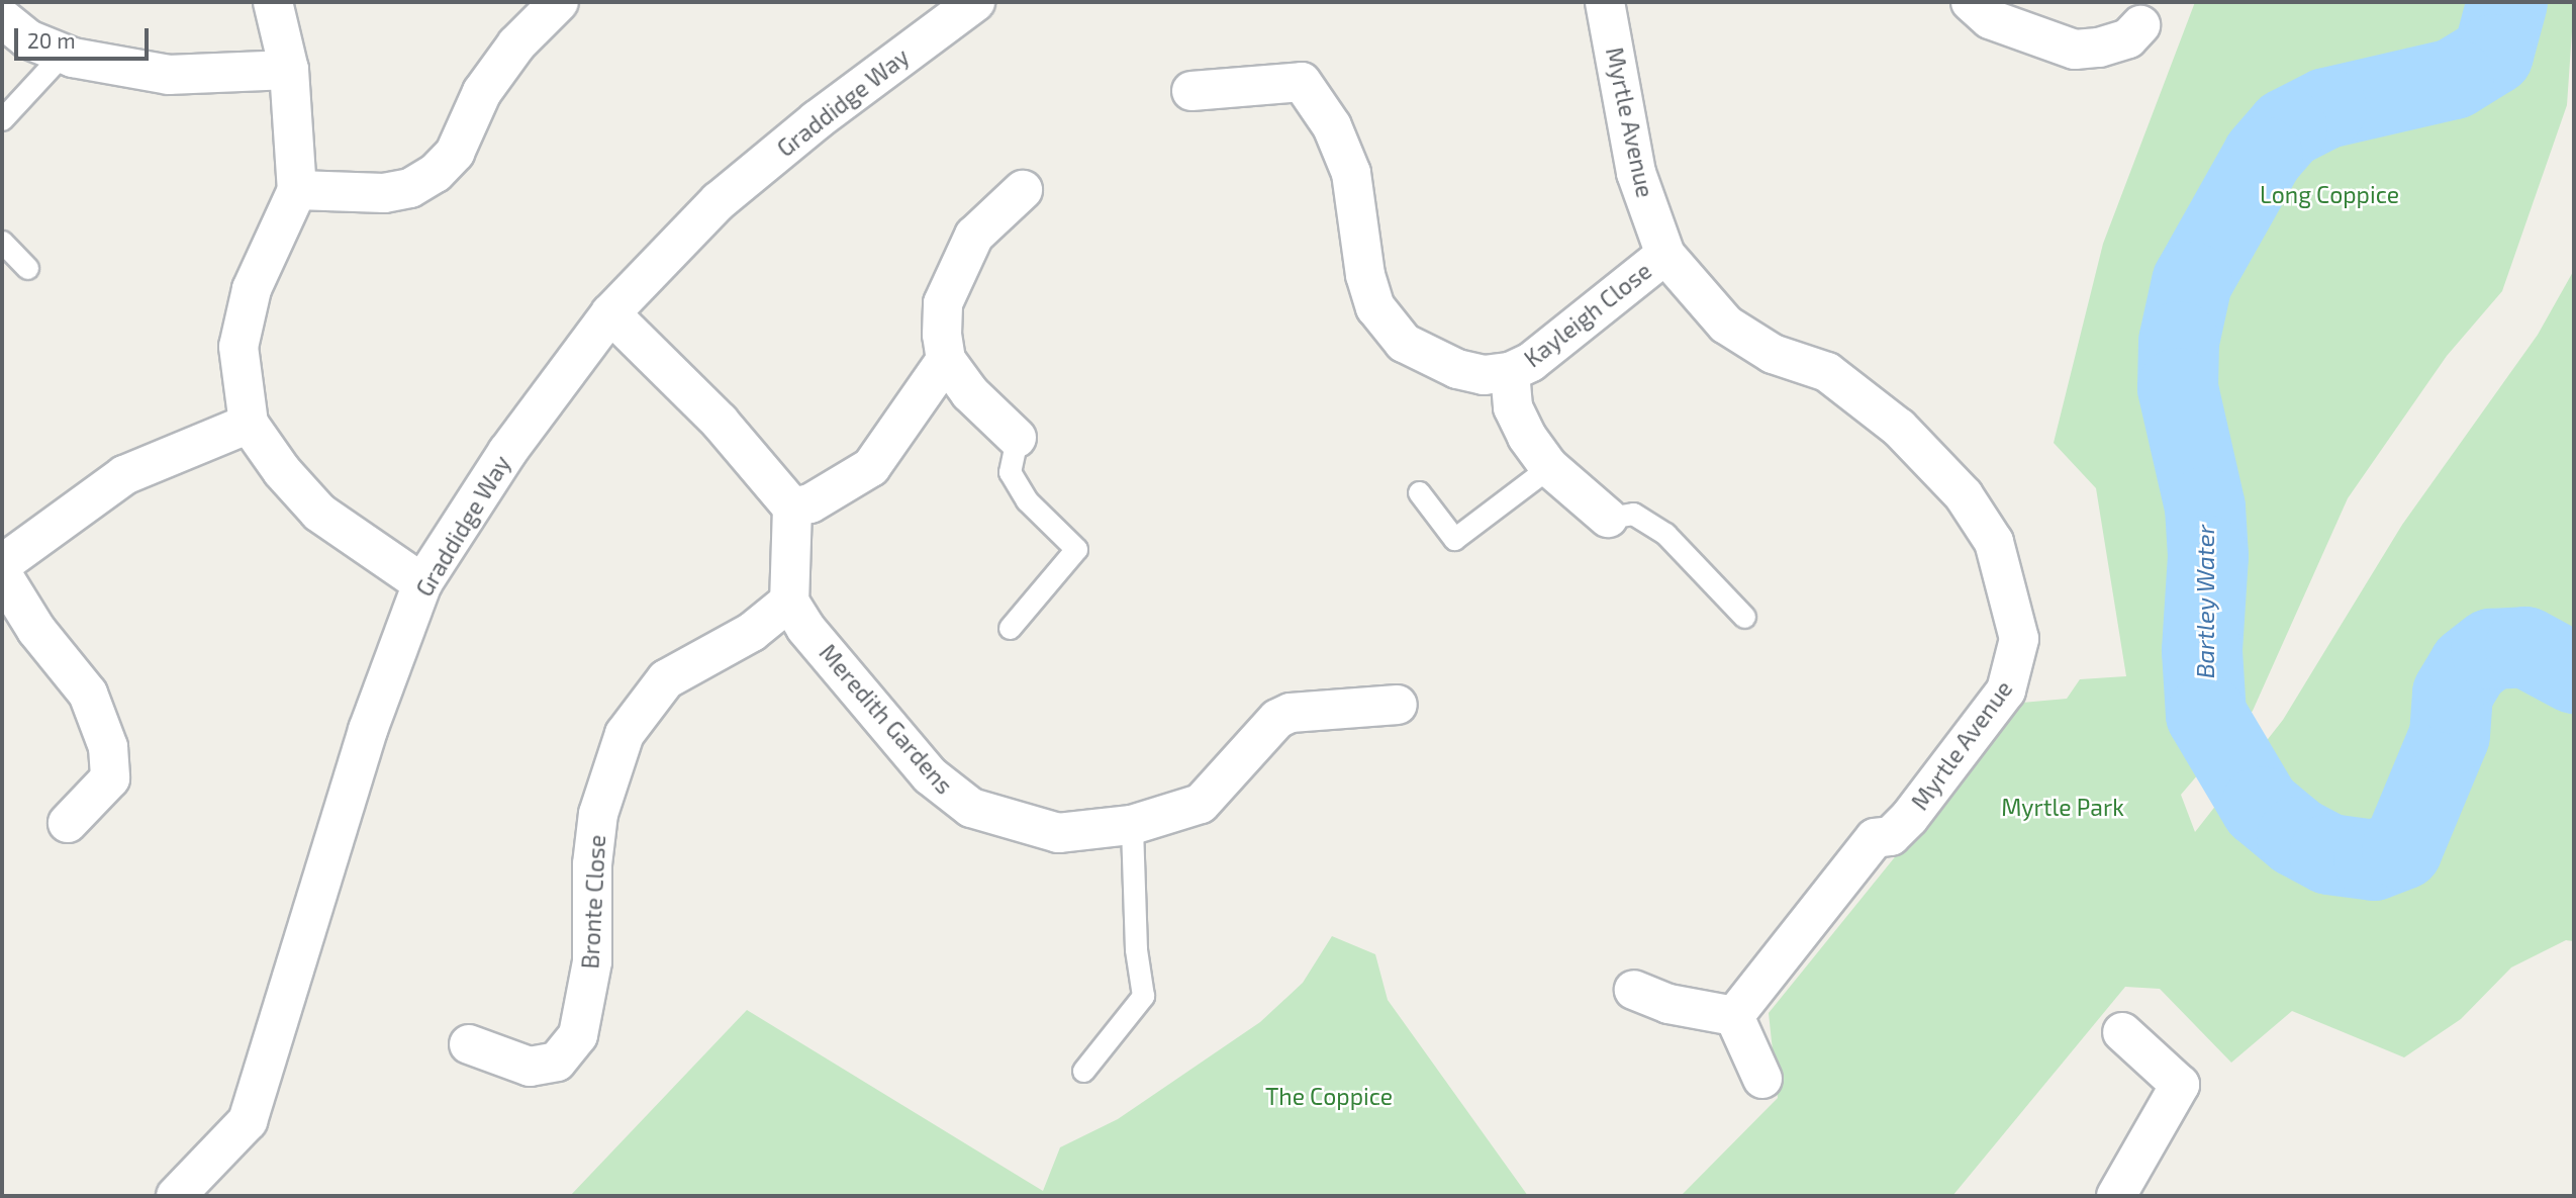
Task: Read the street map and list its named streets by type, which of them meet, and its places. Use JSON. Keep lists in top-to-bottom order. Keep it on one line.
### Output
{"streets":{"street":["Graddidge Way","Myrtle Avenue","Kayleigh Close","Meredith Gardens","Bronte Close"]},"crossings":[["Myrtle Avenue","Kayleigh Close"],["Meredith Gardens","Bronte Close"]],"water":["Bartley Water"],"parks":["Long Coppice","Myrtle Park","The Coppice"],"scale_bar":"20 m"}
